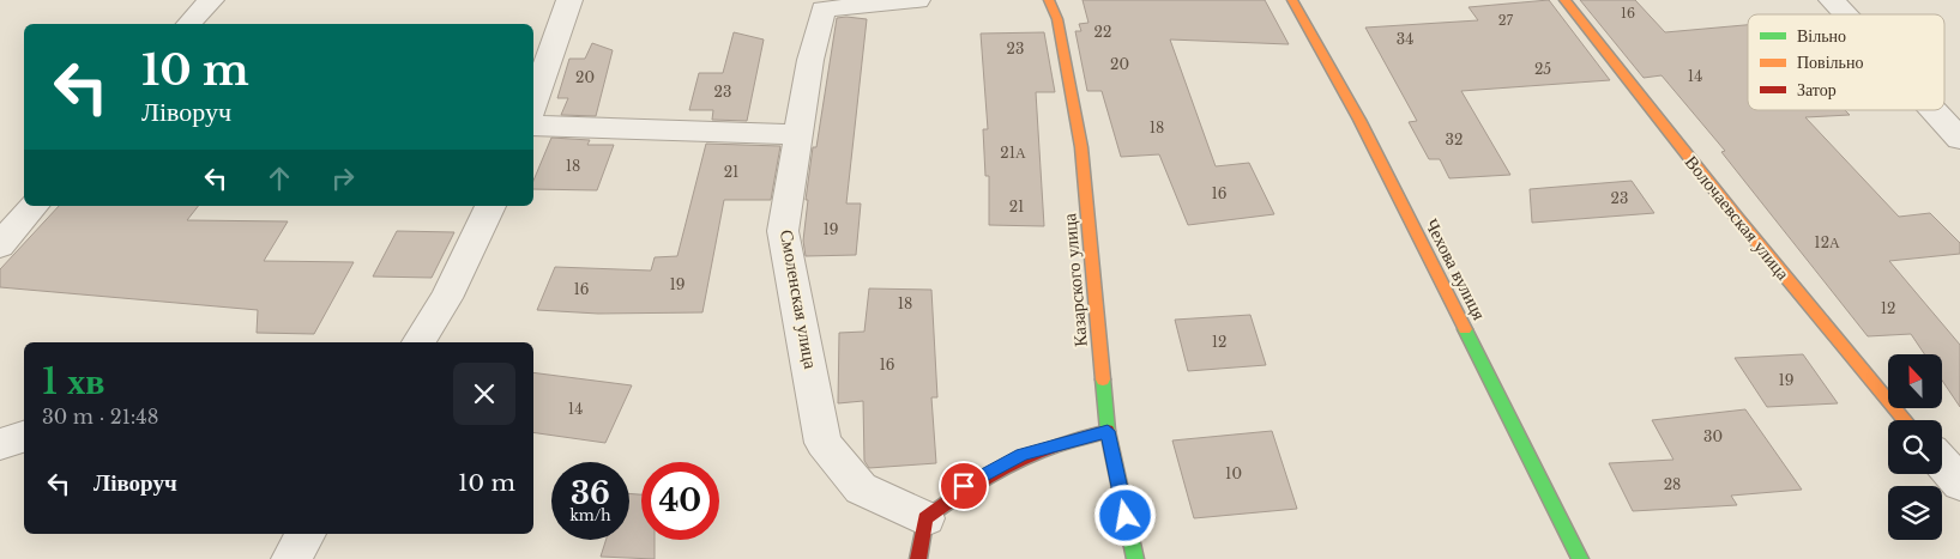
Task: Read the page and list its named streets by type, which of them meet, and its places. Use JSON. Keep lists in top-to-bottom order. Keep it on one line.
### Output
{"streets":{"street":["Волочаевская улица","Чехова вулиця","Казарского улица","Смоленская улица"]},"house_numbers":["16","27","22","34","23","20","25","14","20","23","18","32","21А","18","21","16","23","21","19","12А","19","16","18","12","12","16","19","14","30","10","28"],"legend":["Вільно","Повільно","Затор"],"north":"top","page":{"turn":["10 m","Ліворуч"],"heading":["1 хв","30 m · 21:48"],"list":[{"name":"Ліворуч","value":"10 m"}],"speed":"36 km/h","limit":"40"}}
